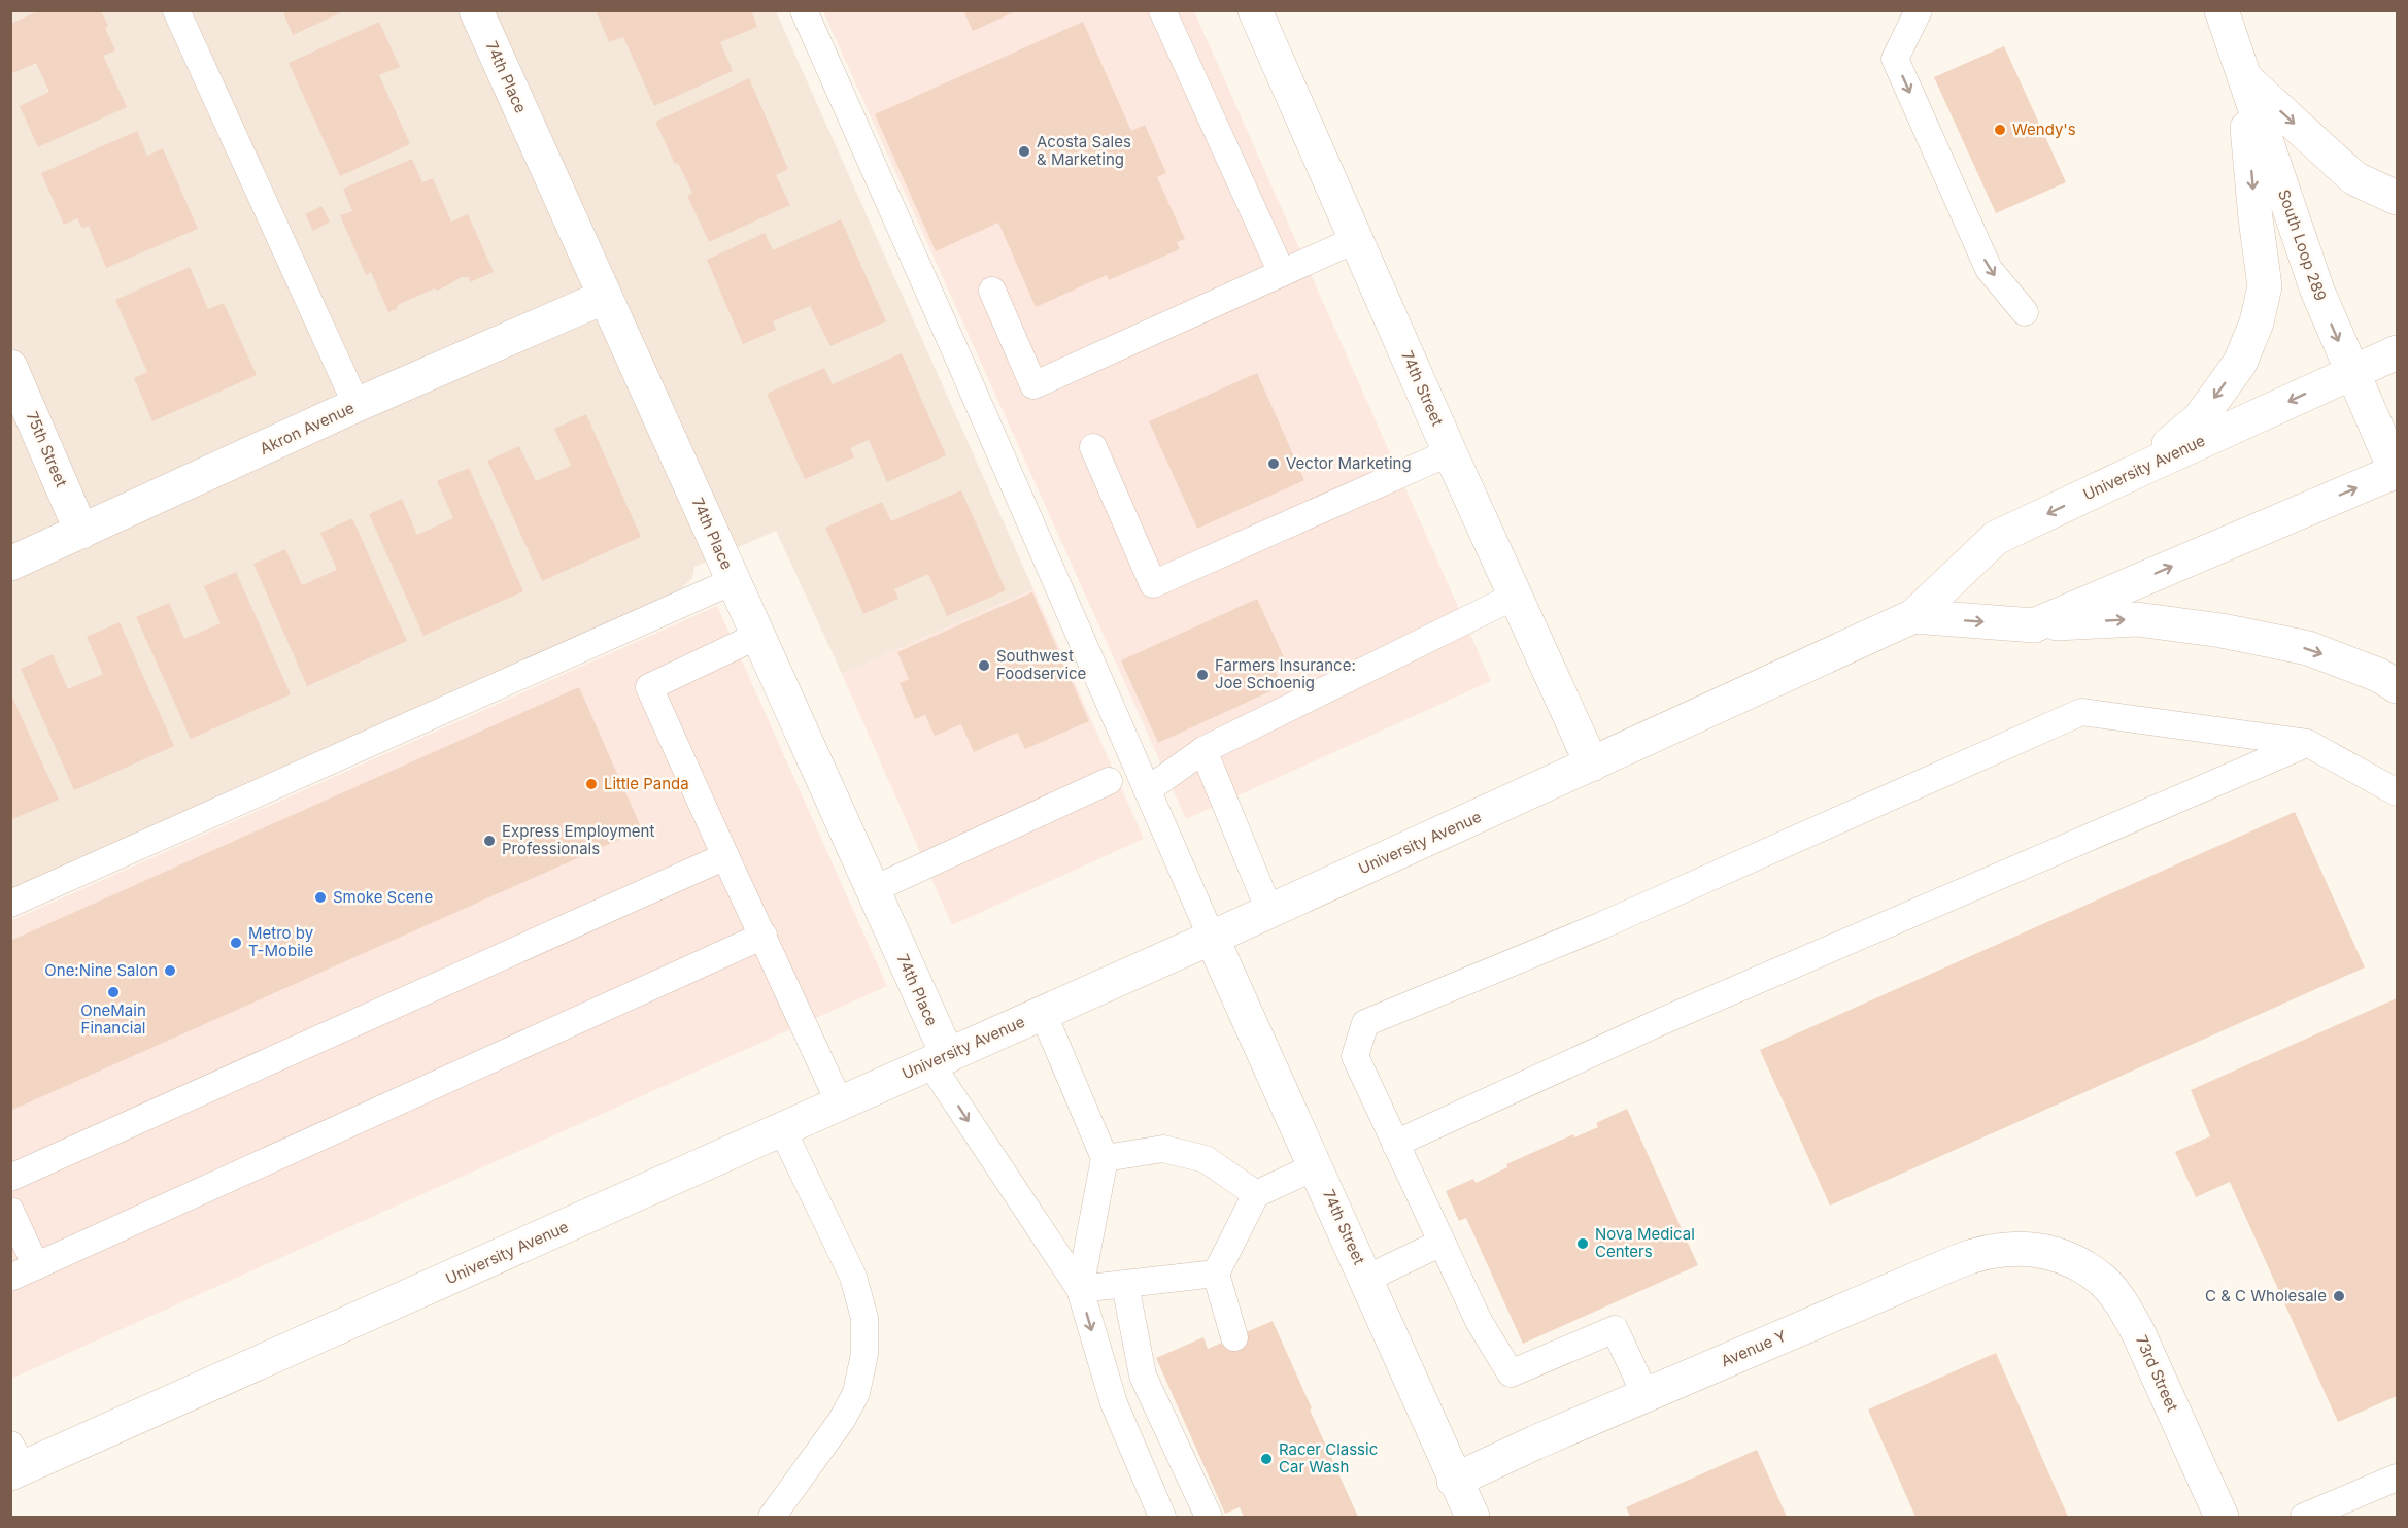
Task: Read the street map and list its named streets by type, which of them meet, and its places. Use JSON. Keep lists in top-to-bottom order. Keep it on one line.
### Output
{"streets":{"main road":["74th Place","South Loop 289","74th Street","Akron Avenue","75th Street","University Avenue","Avenue Y","73rd Street"]},"crossings":[["74th Place","Akron Avenue"],["74th Place","University Avenue"],["South Loop 289","University Avenue"],["74th Street","University Avenue"],["74th Street","Avenue Y"],["Akron Avenue","75th Street"],["Avenue Y","73rd Street"]],"one_way":["South Loop 289"],"places":["Wendy's","Acosta Sales & Marketing","Vector Marketing","Southwest Foodservice","Farmers Insurance: Joe Schoenig","Little Panda","Express Employment Professionals","Smoke Scene","Metro by T-Mobile","One:Nine Salon","OneMain Financial","Nova Medical Centers","C & C Wholesale","Racer Classic Car Wash"]}
